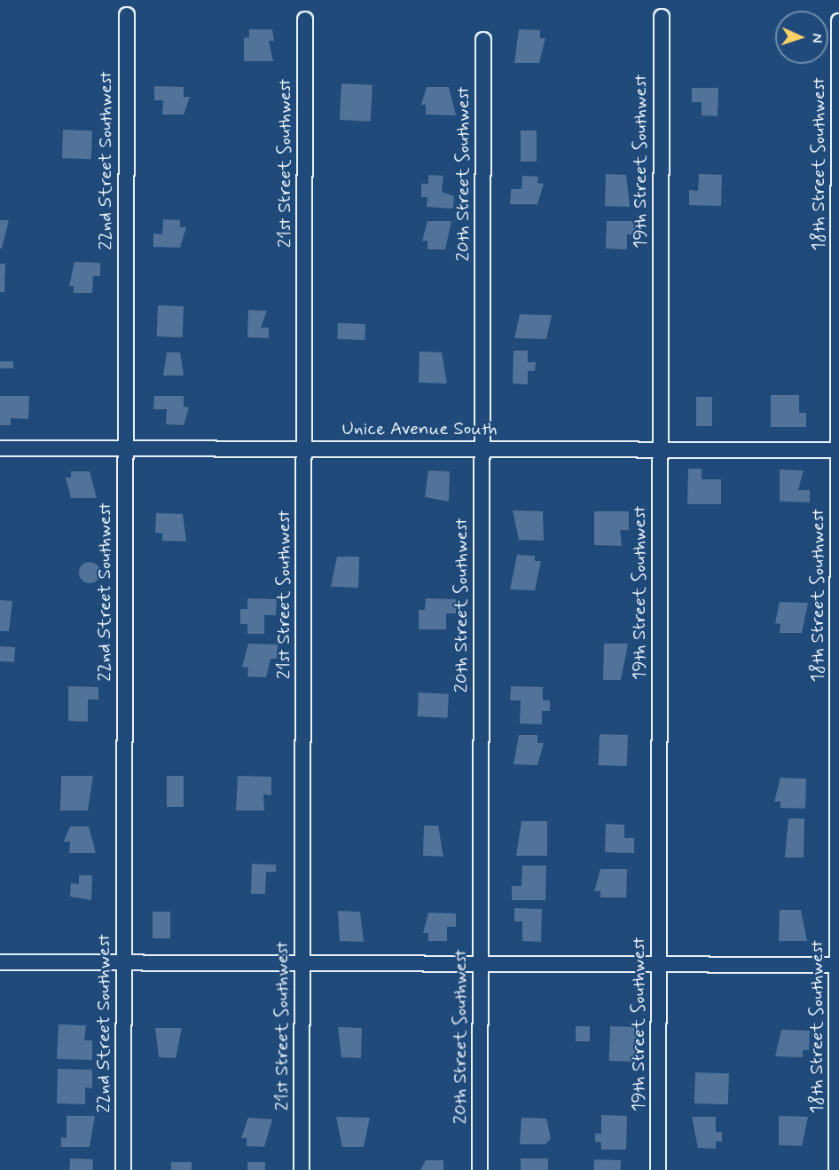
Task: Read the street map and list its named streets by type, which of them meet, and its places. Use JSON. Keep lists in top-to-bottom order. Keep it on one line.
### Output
{"streets":{"street":["22nd Street Southwest","19th Street Southwest","21st Street Southwest","18th Street Southwest","20th Street Southwest","Unice Avenue South"]},"crossings":[["22nd Street Southwest","Unice Avenue South"],["19th Street Southwest","Unice Avenue South"],["21st Street Southwest","Unice Avenue South"],["18th Street Southwest","Unice Avenue South"],["20th Street Southwest","Unice Avenue South"]],"north":"right"}
